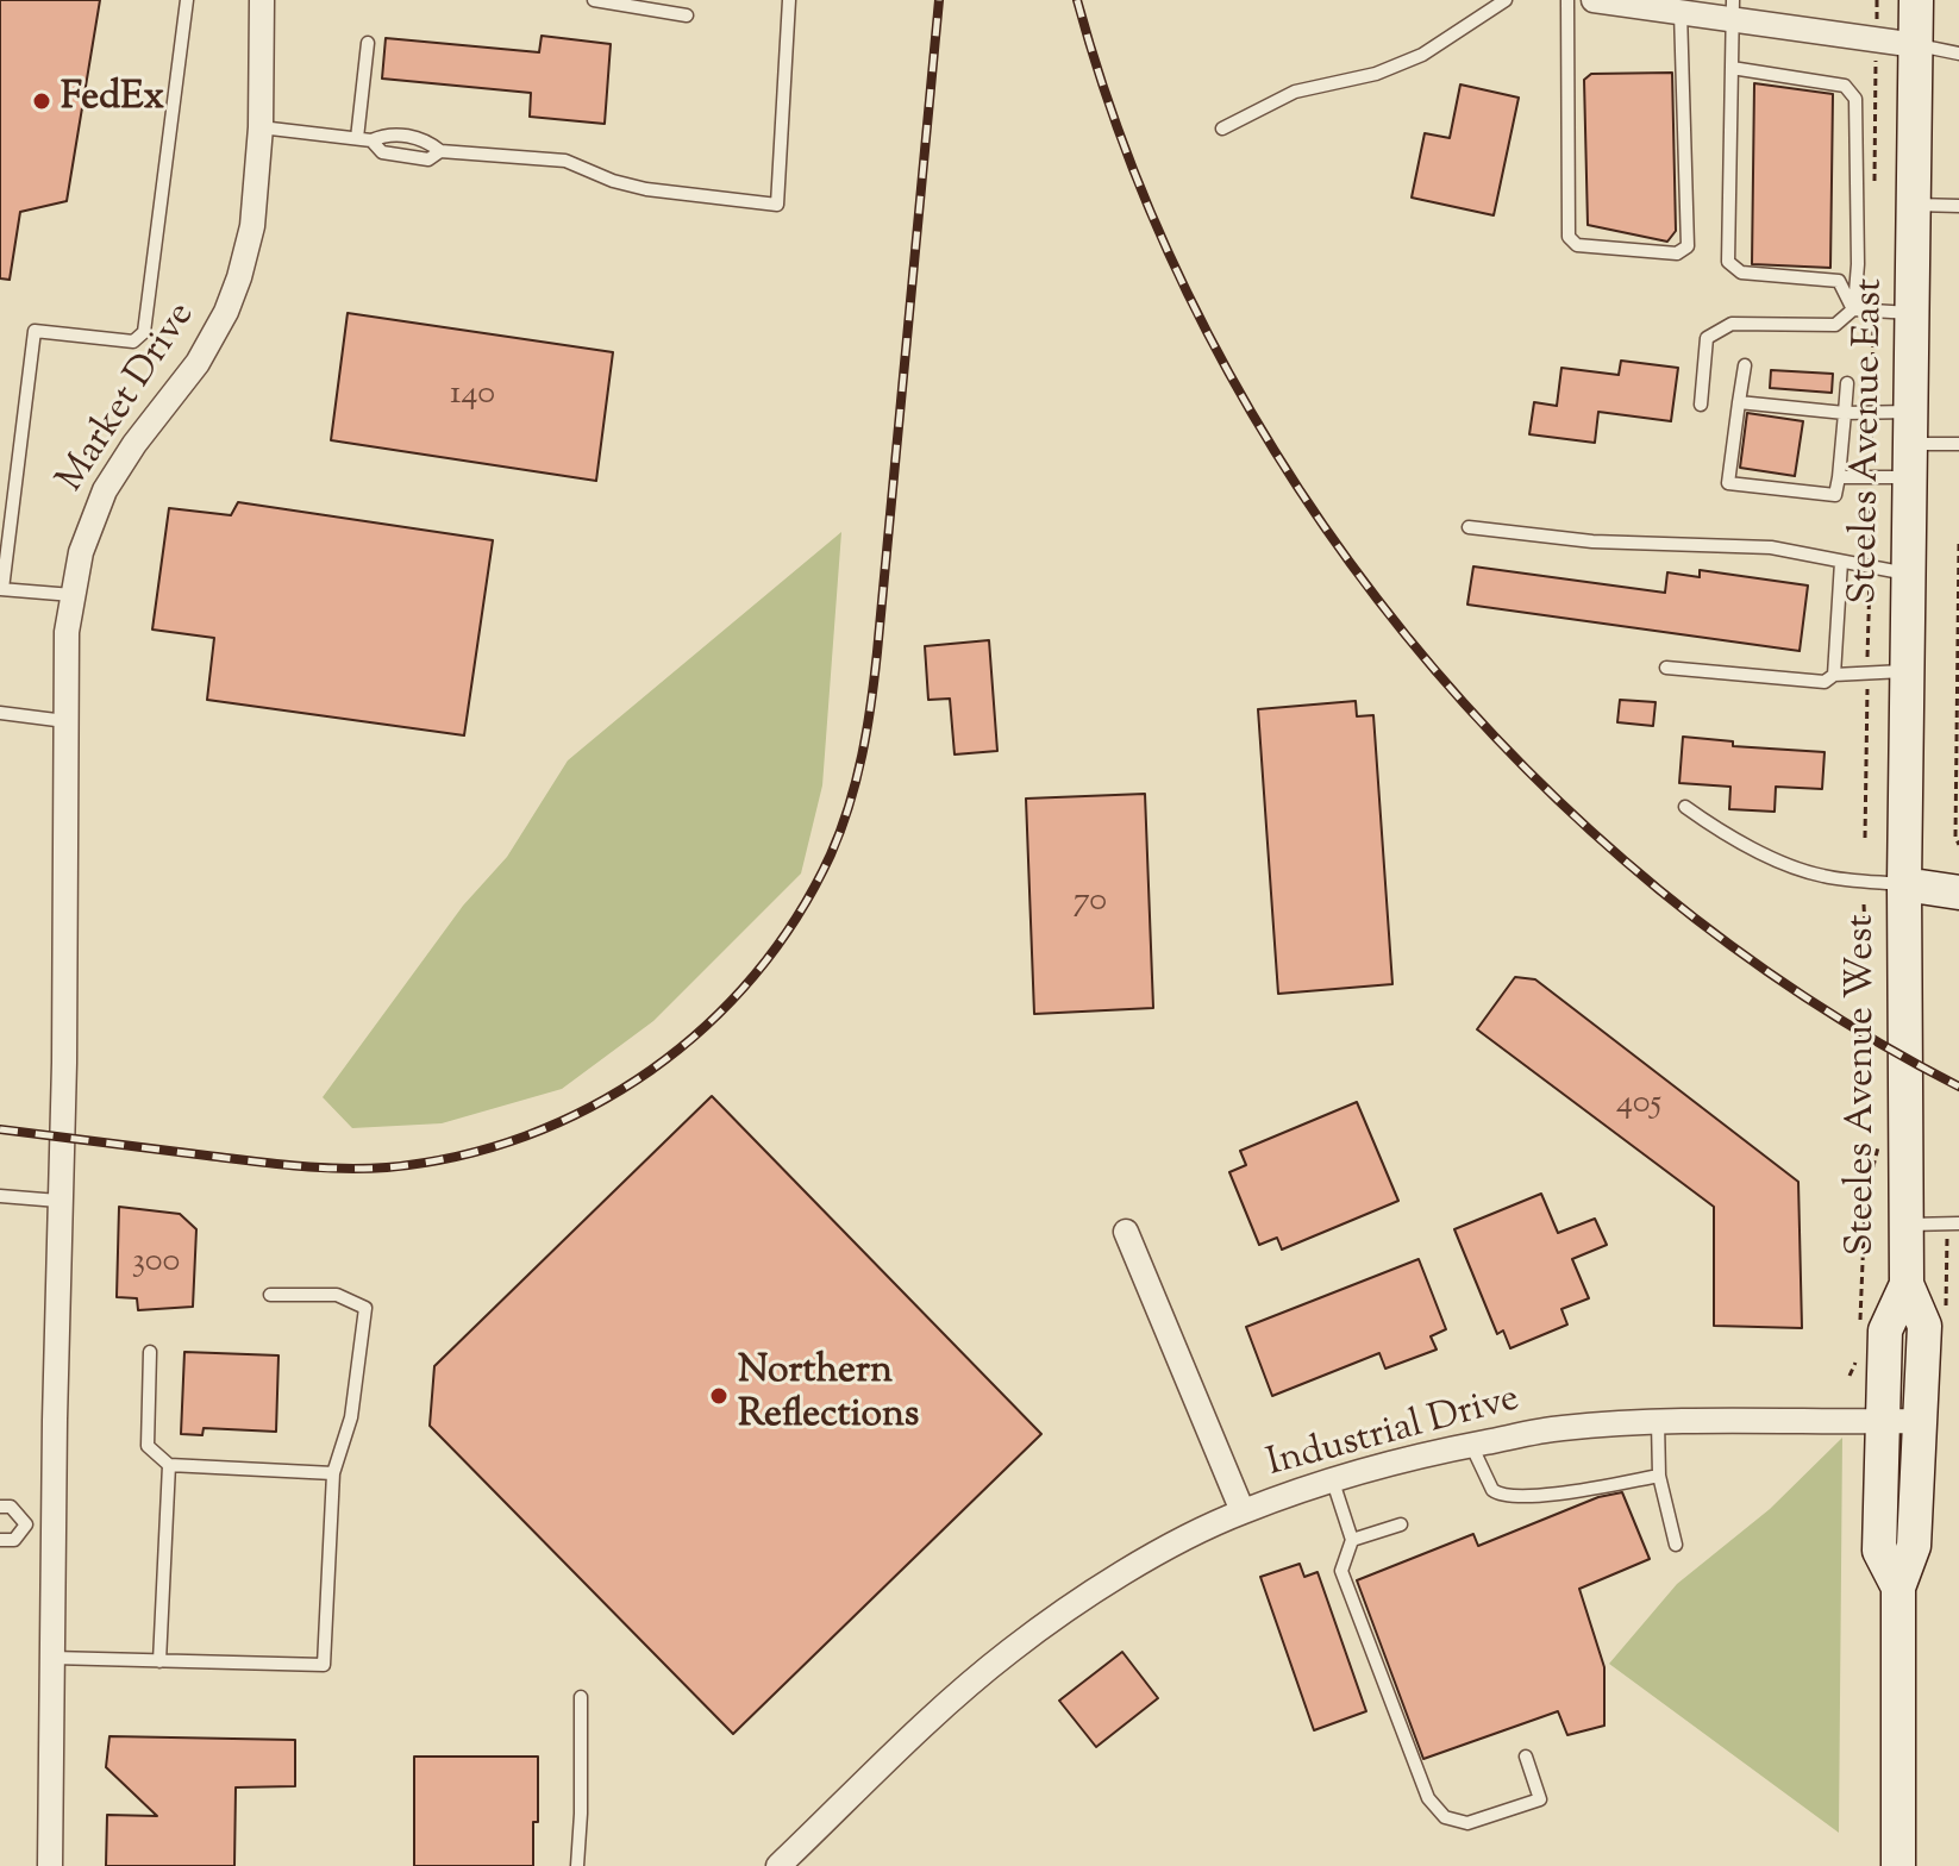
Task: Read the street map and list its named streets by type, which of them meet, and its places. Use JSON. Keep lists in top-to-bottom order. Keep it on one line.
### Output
{"streets":{"main road":["Steeles Avenue East","Steeles Avenue West"],"street":["Market Drive","Industrial Drive"]},"crossings":[["Steeles Avenue East","Steeles Avenue West"],["Steeles Avenue West","Industrial Drive"]],"places":["FedEx","Northern Reflections"],"house_numbers":["140","70","405","300"]}
